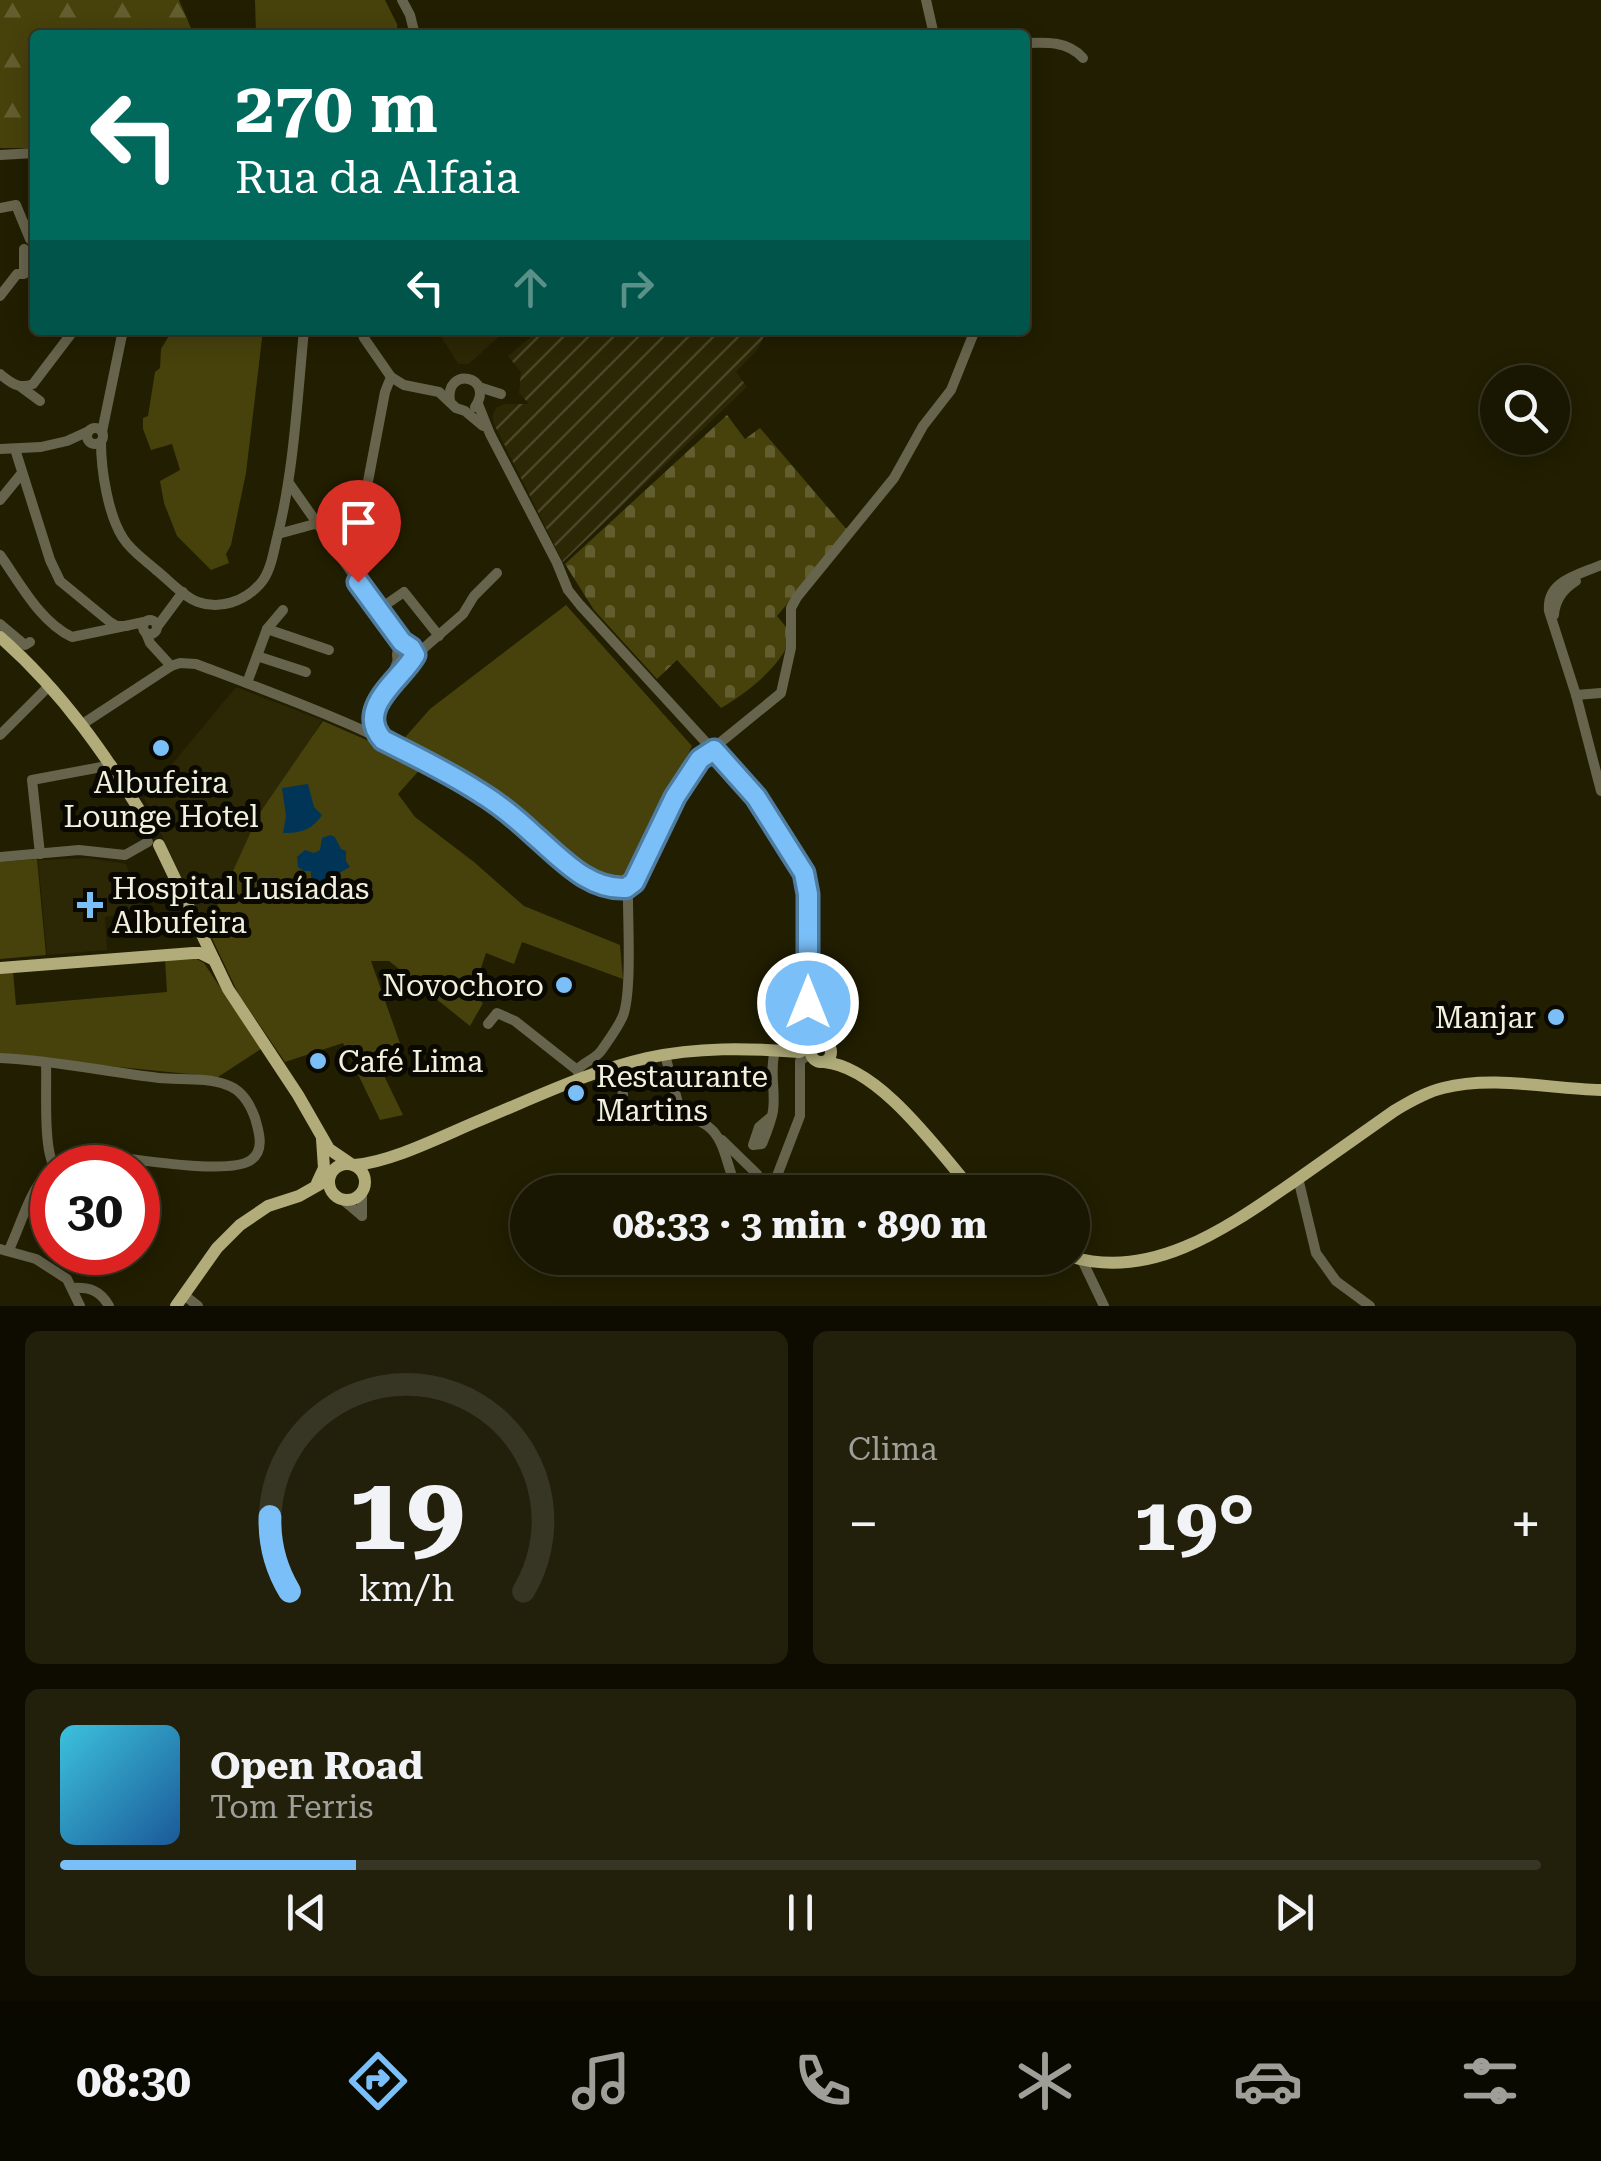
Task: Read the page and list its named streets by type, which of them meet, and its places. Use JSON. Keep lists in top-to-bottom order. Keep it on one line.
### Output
{"places":{"other":["Albufeira Lounge Hotel","Novochoro","Manjar","Café Lima","Restaurante Martins"],"health":["Hospital Lusíadas Albufeira"]},"page":{"turn":["270 m","Rua da Alfaia"],"limit":"30","trip":"08:33 · 3 min · 890 m","tile":"Clima","heat":["−","19°","+"],"song":["Open Road","Tom Ferris"],"tabs":"08:30","gauge":["19","km/h"]}}
